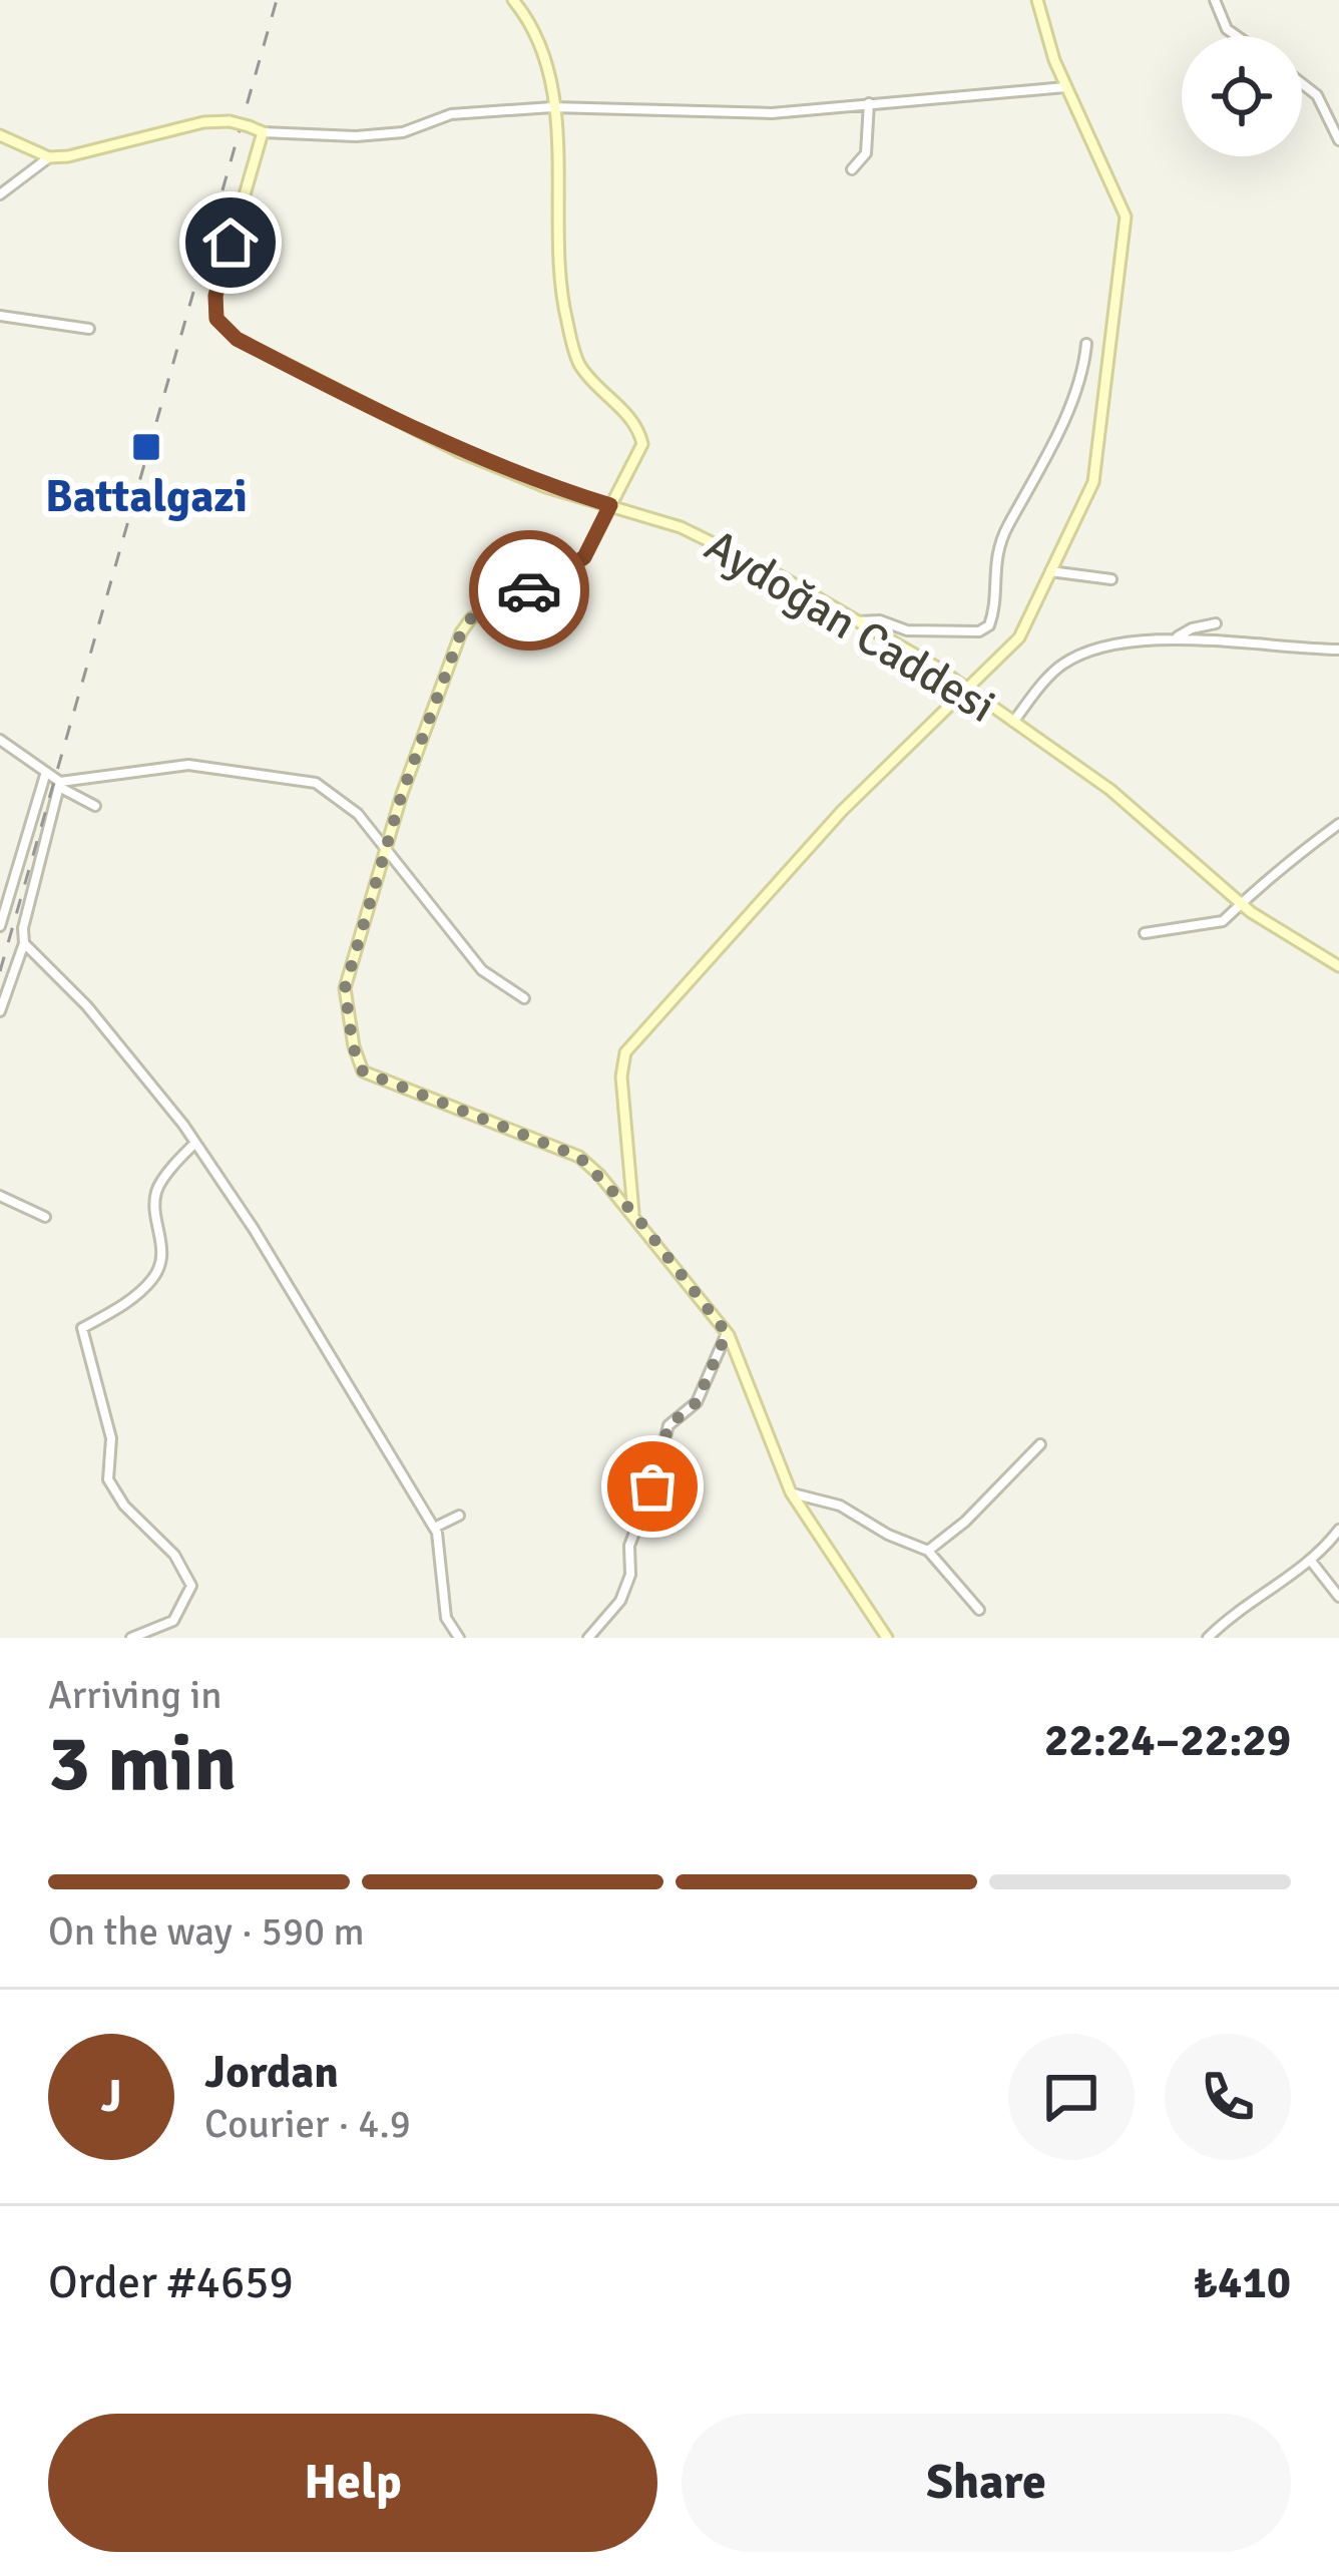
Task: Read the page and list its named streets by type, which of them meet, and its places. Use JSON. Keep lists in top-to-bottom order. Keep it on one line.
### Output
{"streets":{"street":["Aydoğan Caddesi"]},"places":{"transit":["Battalgazi"]},"page":{"heading":["3 min","Arriving in","22:24–22:29"],"panel":["Jordan","Courier · 4.9","Order #4659","₺410"],"bar":"On the way · 590 m","round":"J","buttons":["Help","Share"]}}
